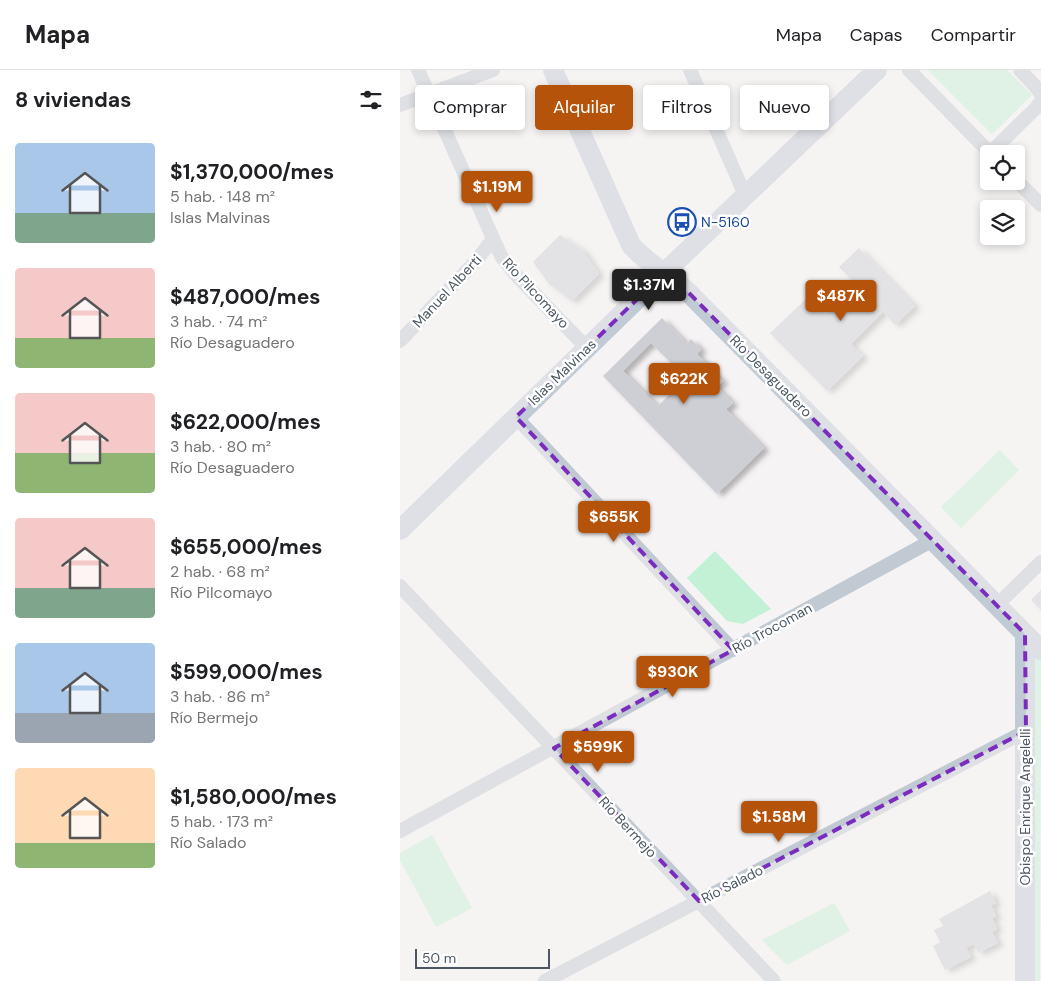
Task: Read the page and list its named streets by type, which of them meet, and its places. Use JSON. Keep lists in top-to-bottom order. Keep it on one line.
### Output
{"streets":{"street":["Manuel Alberti","Río Pilcomayo","Islas Malvinas","Río Desaguadero","Río Trocoman","Obispo Enrique Angelelli","Río Bermejo","Río Salado"]},"crossings":[["Manuel Alberti","Río Pilcomayo"],["Río Pilcomayo","Islas Malvinas"],["Islas Malvinas","Río Desaguadero"],["Río Desaguadero","Río Trocoman"],["Río Desaguadero","Obispo Enrique Angelelli"],["Río Trocoman","Río Bermejo"],["Obispo Enrique Angelelli","Río Salado"],["Río Bermejo","Río Salado"]],"places":{"bus stop":["N-5160"]},"scale_bar":"50 m","page":{"header":"Mapa","nav":["Mapa","Capas","Compartir"],"heading":"8 viviendas","chip":["Comprar","Alquilar","Filtros","Nuevo"],"list":[{"name":"$1,370,000/mes","note":"5 hab. · 148 m² · Islas Malvinas"},{"name":"$487,000/mes","note":"3 hab. · 74 m² · Río Desaguadero"},{"name":"$622,000/mes","note":"3 hab. · 80 m² · Río Desaguadero"},{"name":"$655,000/mes","note":"2 hab. · 68 m² · Río Pilcomayo"},{"name":"$599,000/mes","note":"3 hab. · 86 m² · Río Bermejo"},{"name":"$1,580,000/mes","note":"5 hab. · 173 m² · Río Salado"}],"price":["$1.19M","$1.37M","$487K","$622K","$655K","$930K","$599K","$1.58M"],"scale":"50 m"}}
